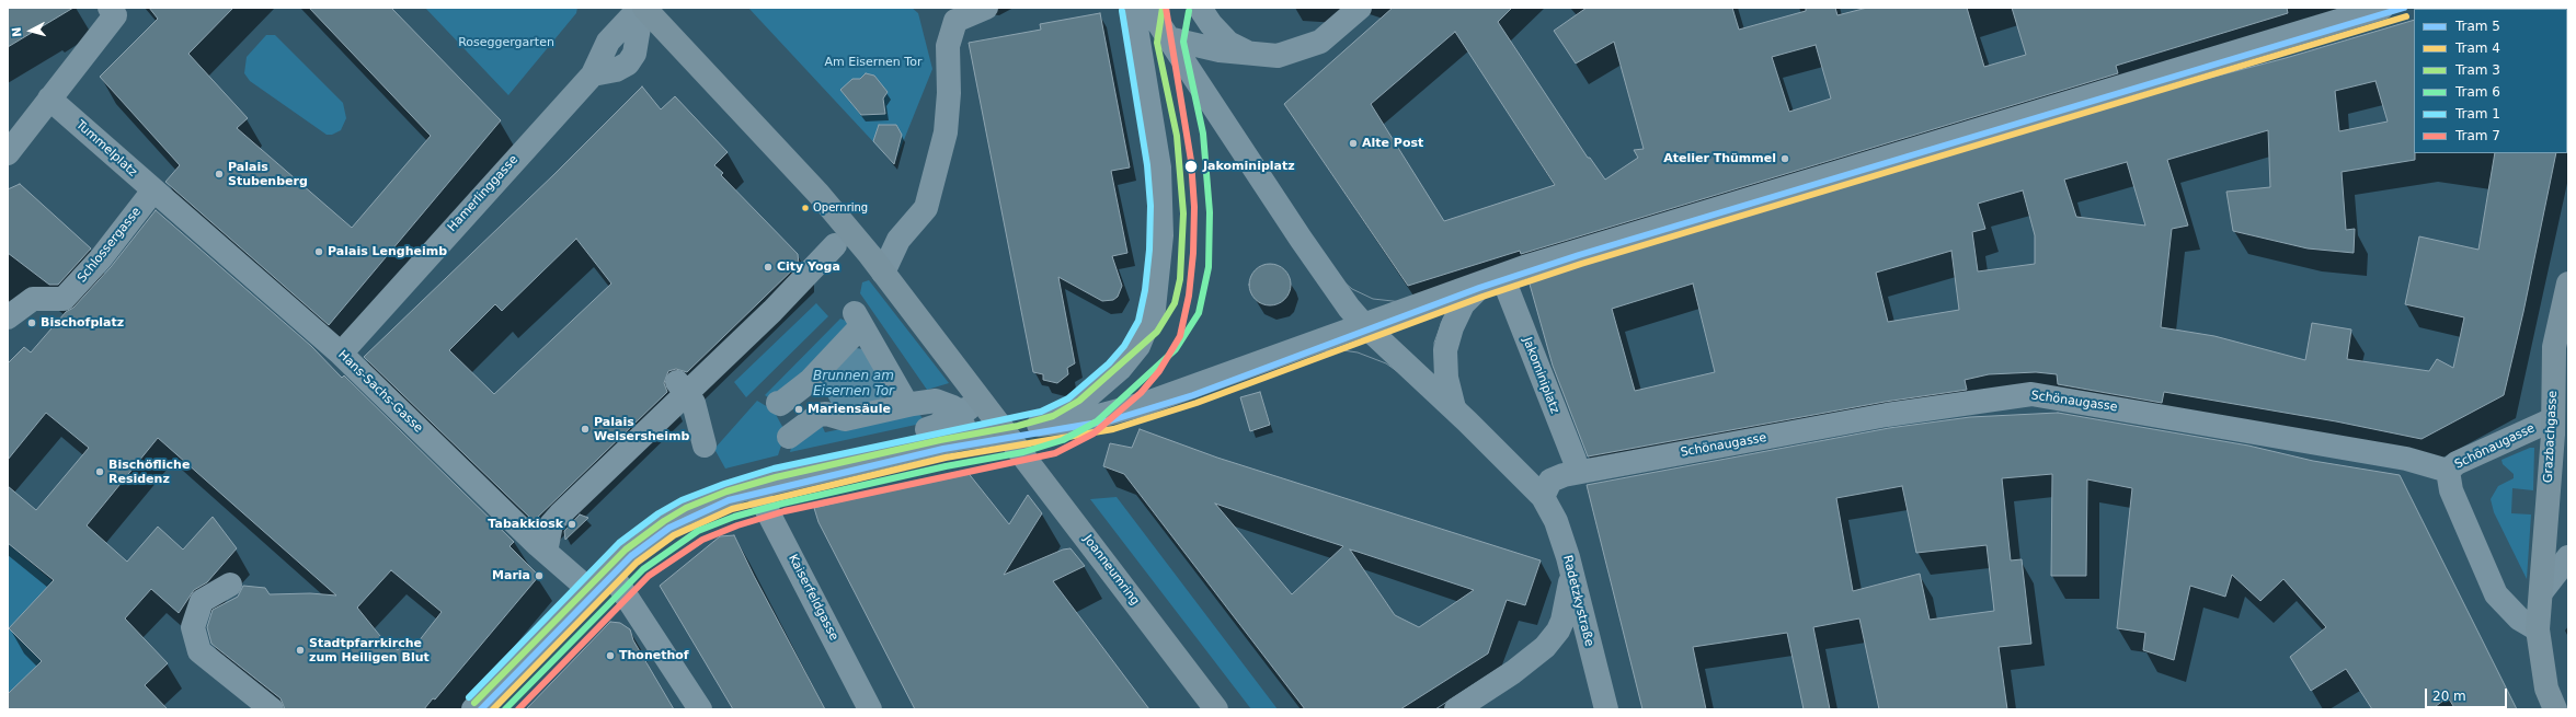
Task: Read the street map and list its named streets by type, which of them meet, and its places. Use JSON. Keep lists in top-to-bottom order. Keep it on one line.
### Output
{"streets":{"main road":["Grazbachgasse","Joanneumring"],"street":["Tummelplatz","Hamerlinggasse","Schlossergasse","Jakominiplatz","Hans-Sachs-Gasse","Schönaugasse","Kaiserfeldgasse","Radetzkystraße"]},"crossings":[["Tummelplatz","Schlossergasse"],["Tummelplatz","Hans-Sachs-Gasse"],["Hamerlinggasse","Hans-Sachs-Gasse"],["Schlossergasse","Hans-Sachs-Gasse"],["Schönaugasse","Grazbachgasse"],["Schönaugasse","Radetzkystraße"]],"water":["Brunnen am Eisernen Tor"],"parks":["Roseggergarten","Am Eisernen Tor"],"places":["Alte Post","Atelier Thümmel","Jakominiplatz","Palais Stubenberg","Opernring","Palais Lengheimb","City Yoga","Bischofplatz","Mariensäule","Palais Welsersheimb","Bischöfliche Residenz","Tabakkiosk","Maria","Stadtpfarrkirche zum Heiligen Blut","Thonethof"],"lines":["tram line 5","tram line 3","tram line 7","tram line 6","tram line 1","tram line 4"],"legend":["Tram 5","Tram 4","Tram 3","Tram 6","Tram 1","Tram 7"],"scale_bar":"20 m","north":"left"}
